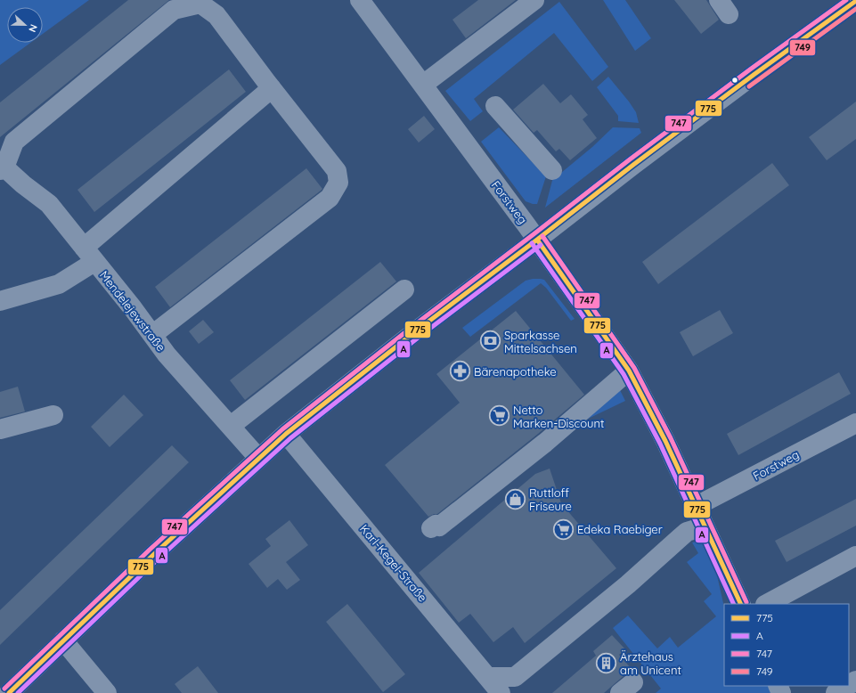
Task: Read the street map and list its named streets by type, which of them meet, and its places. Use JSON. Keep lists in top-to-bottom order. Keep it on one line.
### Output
{"streets":{"street":["Forstweg","Mendelejewstraße","Karl-Kegel-Straße"]},"places":{"bank":["Sparkasse Mittelsachsen"],"pharmacy":["Bärenapotheke"],"supermarket":["Netto Marken-Discount","Edeka Raebiger"],"shop":["Ruttloff Friseure"],"building":["Ärztehaus am Unicent"]},"lines":["transit line 747","transit line 775","transit line 749","transit line A"],"legend":["775","A","747","749"],"north":"right"}
